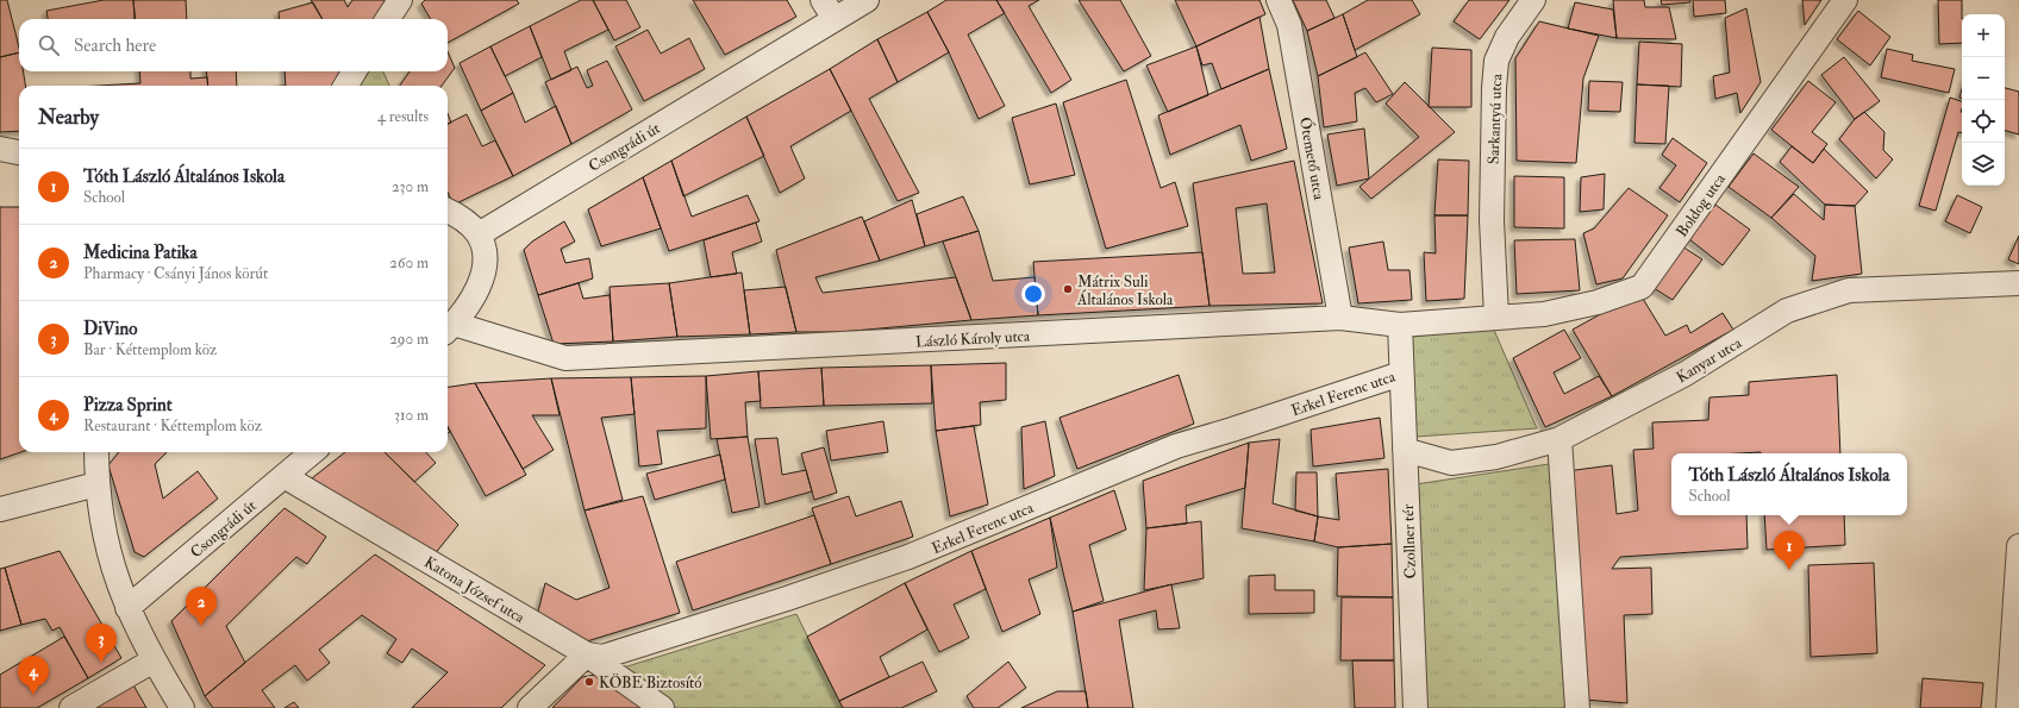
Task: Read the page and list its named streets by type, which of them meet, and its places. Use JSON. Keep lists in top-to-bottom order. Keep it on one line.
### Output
{"streets":{"street":["Sarkantyú utca","Csongrádi út","Ótemető utca","Boldog utca","László Károly utca","Kanyar utca","Erkel Ferenc utca","Czollner tér","Katona József utca"]},"crossings":[["Sarkantyú utca","Boldog utca"],["Sarkantyú utca","László Károly utca"],["Csongrádi út","Katona József utca"],["Ótemető utca","László Károly utca"],["Boldog utca","László Károly utca"],["László Károly utca","Erkel Ferenc utca"],["Kanyar utca","Czollner tér"],["Erkel Ferenc utca","Czollner tér"],["Erkel Ferenc utca","Katona József utca"]],"places":["Mátrix Suli Általános Iskola","KÖBE Biztosító"],"page":{"map_buttons":["+","−"],"search":"Search here","heading":["Nearby","4 results"],"list":[{"mark":"1","name":"Tóth László Általános Iskola","note":"School","value":"230 m"},{"mark":"2","name":"Medicina Patika","note":"Pharmacy · Csányi János körút","value":"260 m"},{"mark":"3","name":"DiVino","note":"Bar · Kéttemplom köz","value":"290 m"},{"mark":"4","name":"Pizza Sprint","note":"Restaurant · Kéttemplom köz","value":"310 m"}],"popup":["Tóth László Általános Iskola","School"],"pins":["1","2","3","4"]}}
